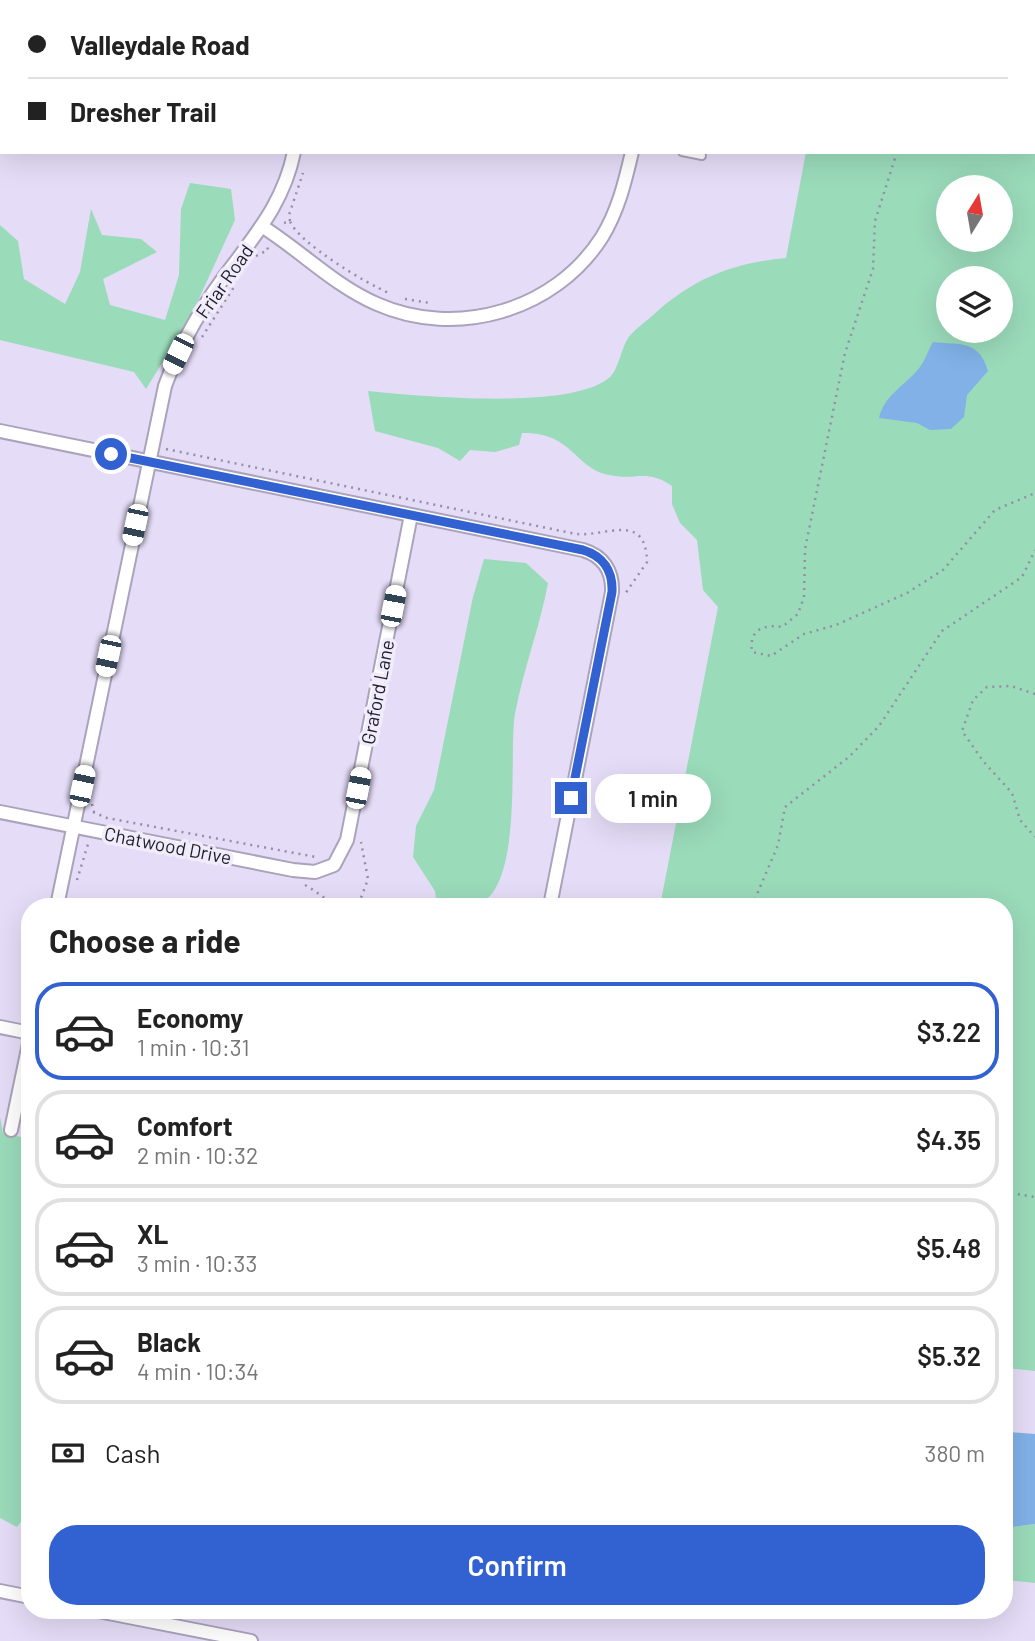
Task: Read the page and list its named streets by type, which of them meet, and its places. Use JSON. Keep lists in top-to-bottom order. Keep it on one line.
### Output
{"streets":{"street":["Friar Road","Graford Lane","Chatwood Drive"]},"crossings":[["Friar Road","Chatwood Drive"],["Graford Lane","Chatwood Drive"]],"north":"top","page":{"banner":["Valleydale Road","Dresher Trail"],"bubble":"1 min","heading":"Choose a ride","list":[{"name":"Economy","note":"1 min · 10:31","value":"$3.22"},{"name":"Comfort","note":"2 min · 10:32","value":"$4.35"},{"name":"XL","note":"3 min · 10:33","value":"$5.48"},{"name":"Black","note":"4 min · 10:34","value":"$5.32"}],"pay":["Cash","380 m"],"buttons":"Confirm"}}
